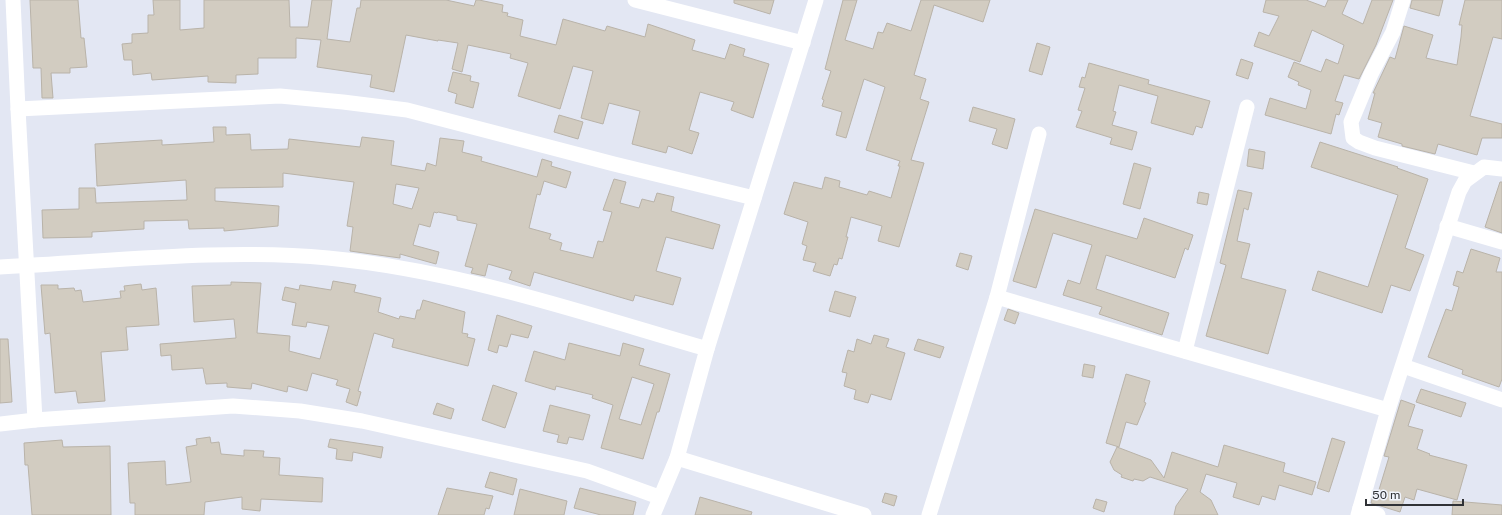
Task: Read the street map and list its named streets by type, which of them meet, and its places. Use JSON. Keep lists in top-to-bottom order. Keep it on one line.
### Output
{"scale_bar":"50 m"}
